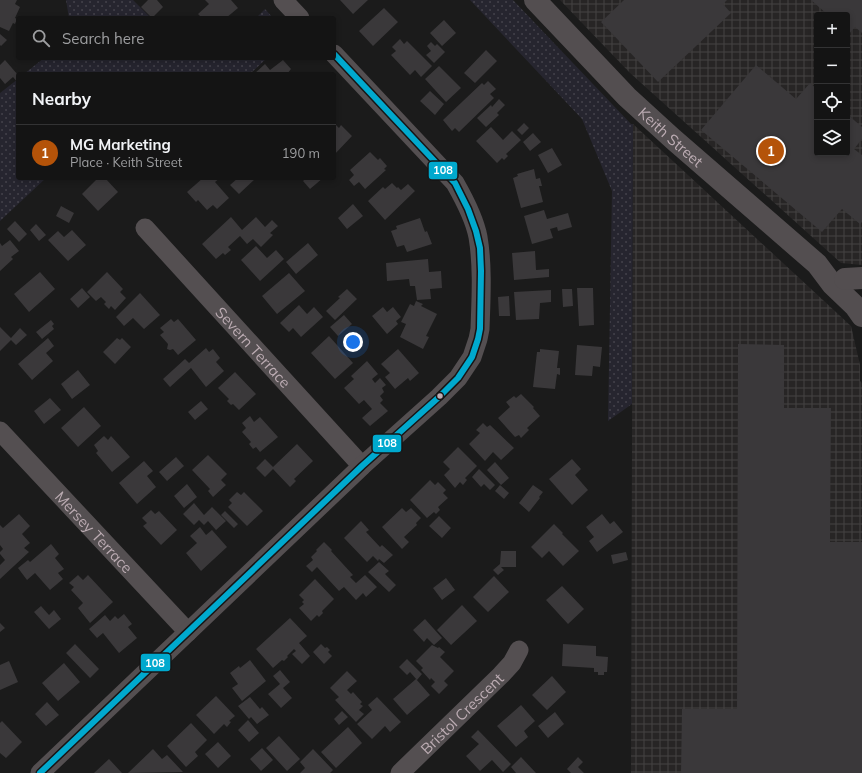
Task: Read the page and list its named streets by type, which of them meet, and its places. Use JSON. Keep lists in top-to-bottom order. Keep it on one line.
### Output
{"streets":{"street":["Keith Street","Severn Terrace","Mersey Terrace","Bristol Crescent"]},"lines":["transit line 108"],"page":{"map_buttons":["+","−"],"search":"Search here","heading":"Nearby","list":[{"mark":"1","name":"MG Marketing","note":"Place · Keith Street","value":"190 m"}],"pins":"1"}}
